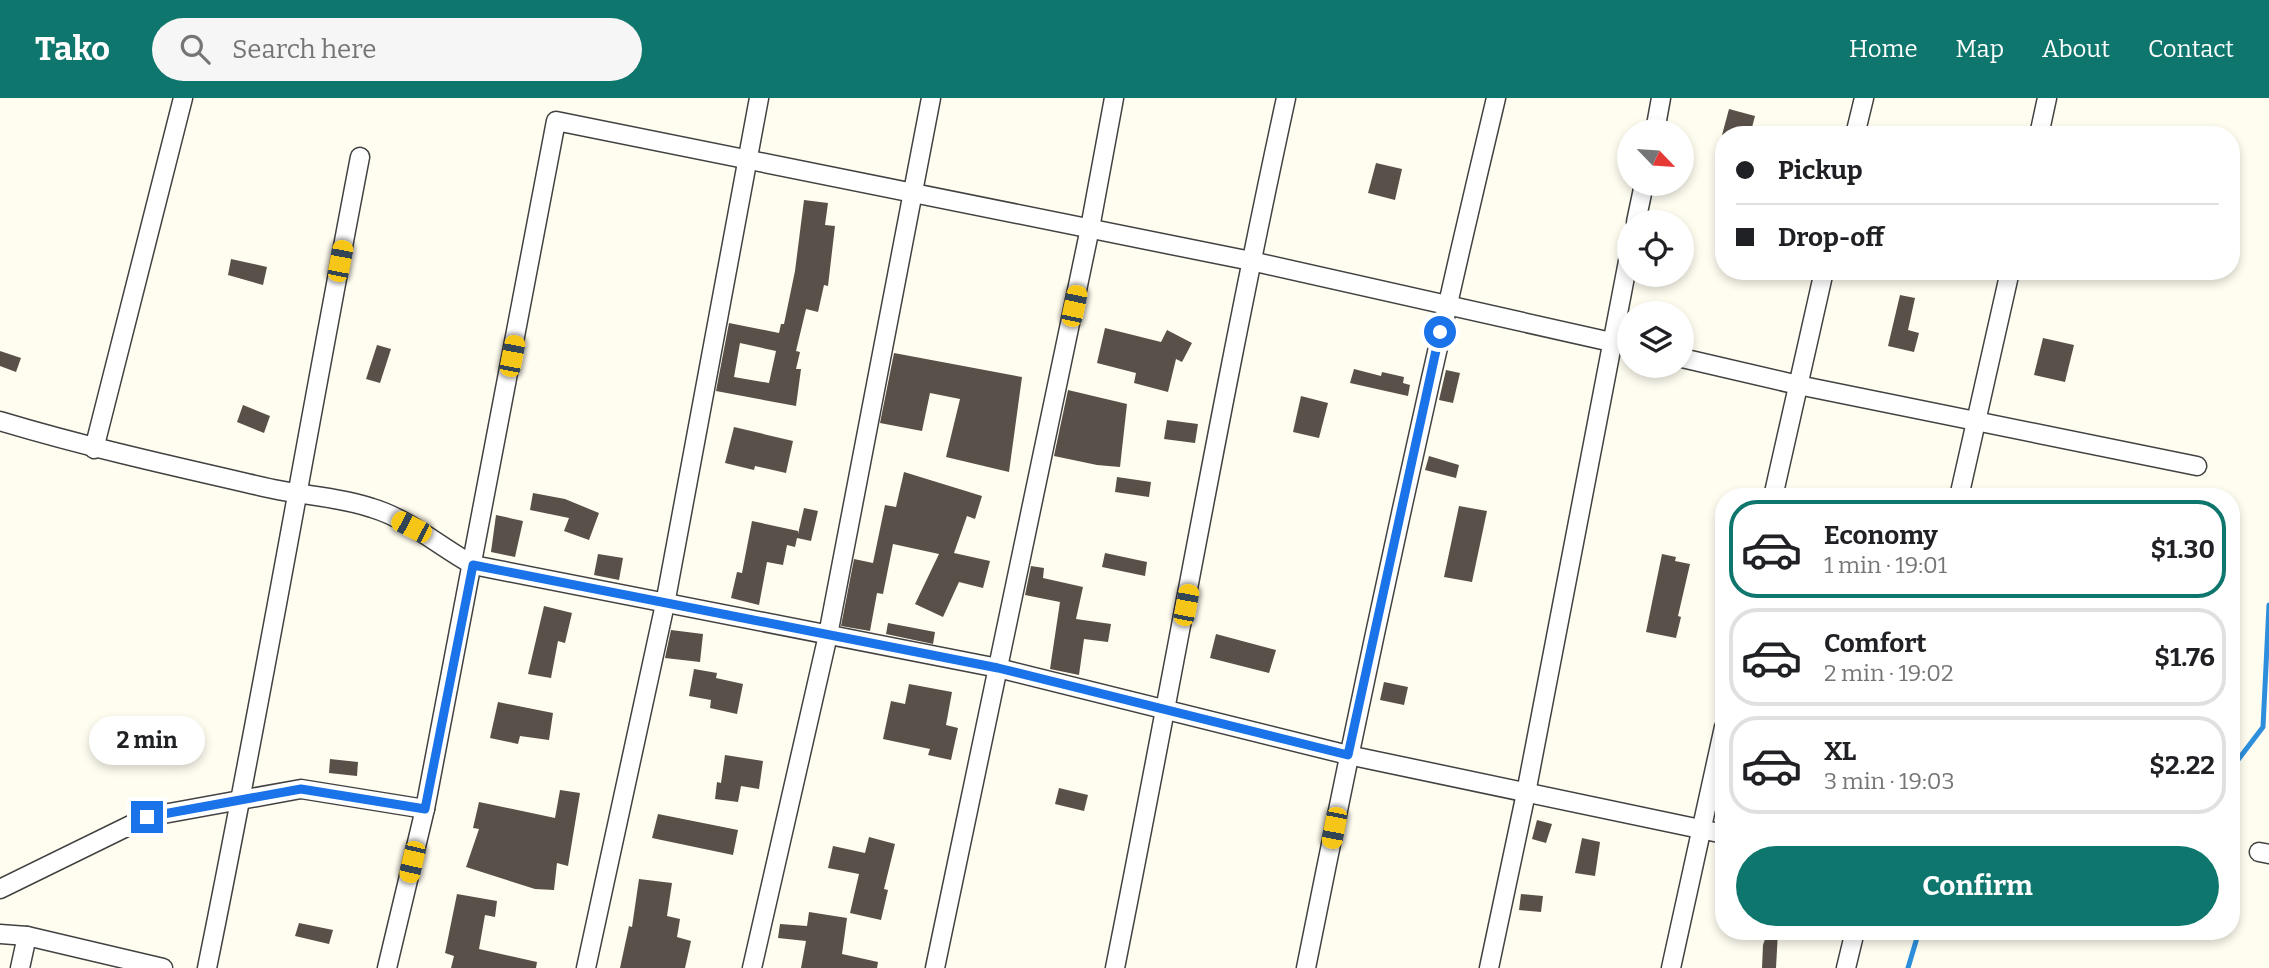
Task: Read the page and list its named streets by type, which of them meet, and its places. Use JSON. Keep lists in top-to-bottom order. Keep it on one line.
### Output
{"north":"bottom right","page":{"header":"Tako","search":"Search here","nav":["Home","Map","About","Contact"],"banner":["Pickup","Drop-off"],"list":[{"name":"Economy","note":"1 min · 19:01","value":"$1.30"},{"name":"Comfort","note":"2 min · 19:02","value":"$1.76"},{"name":"XL","note":"3 min · 19:03","value":"$2.22"}],"bubble":"2 min","buttons":"Confirm"}}
